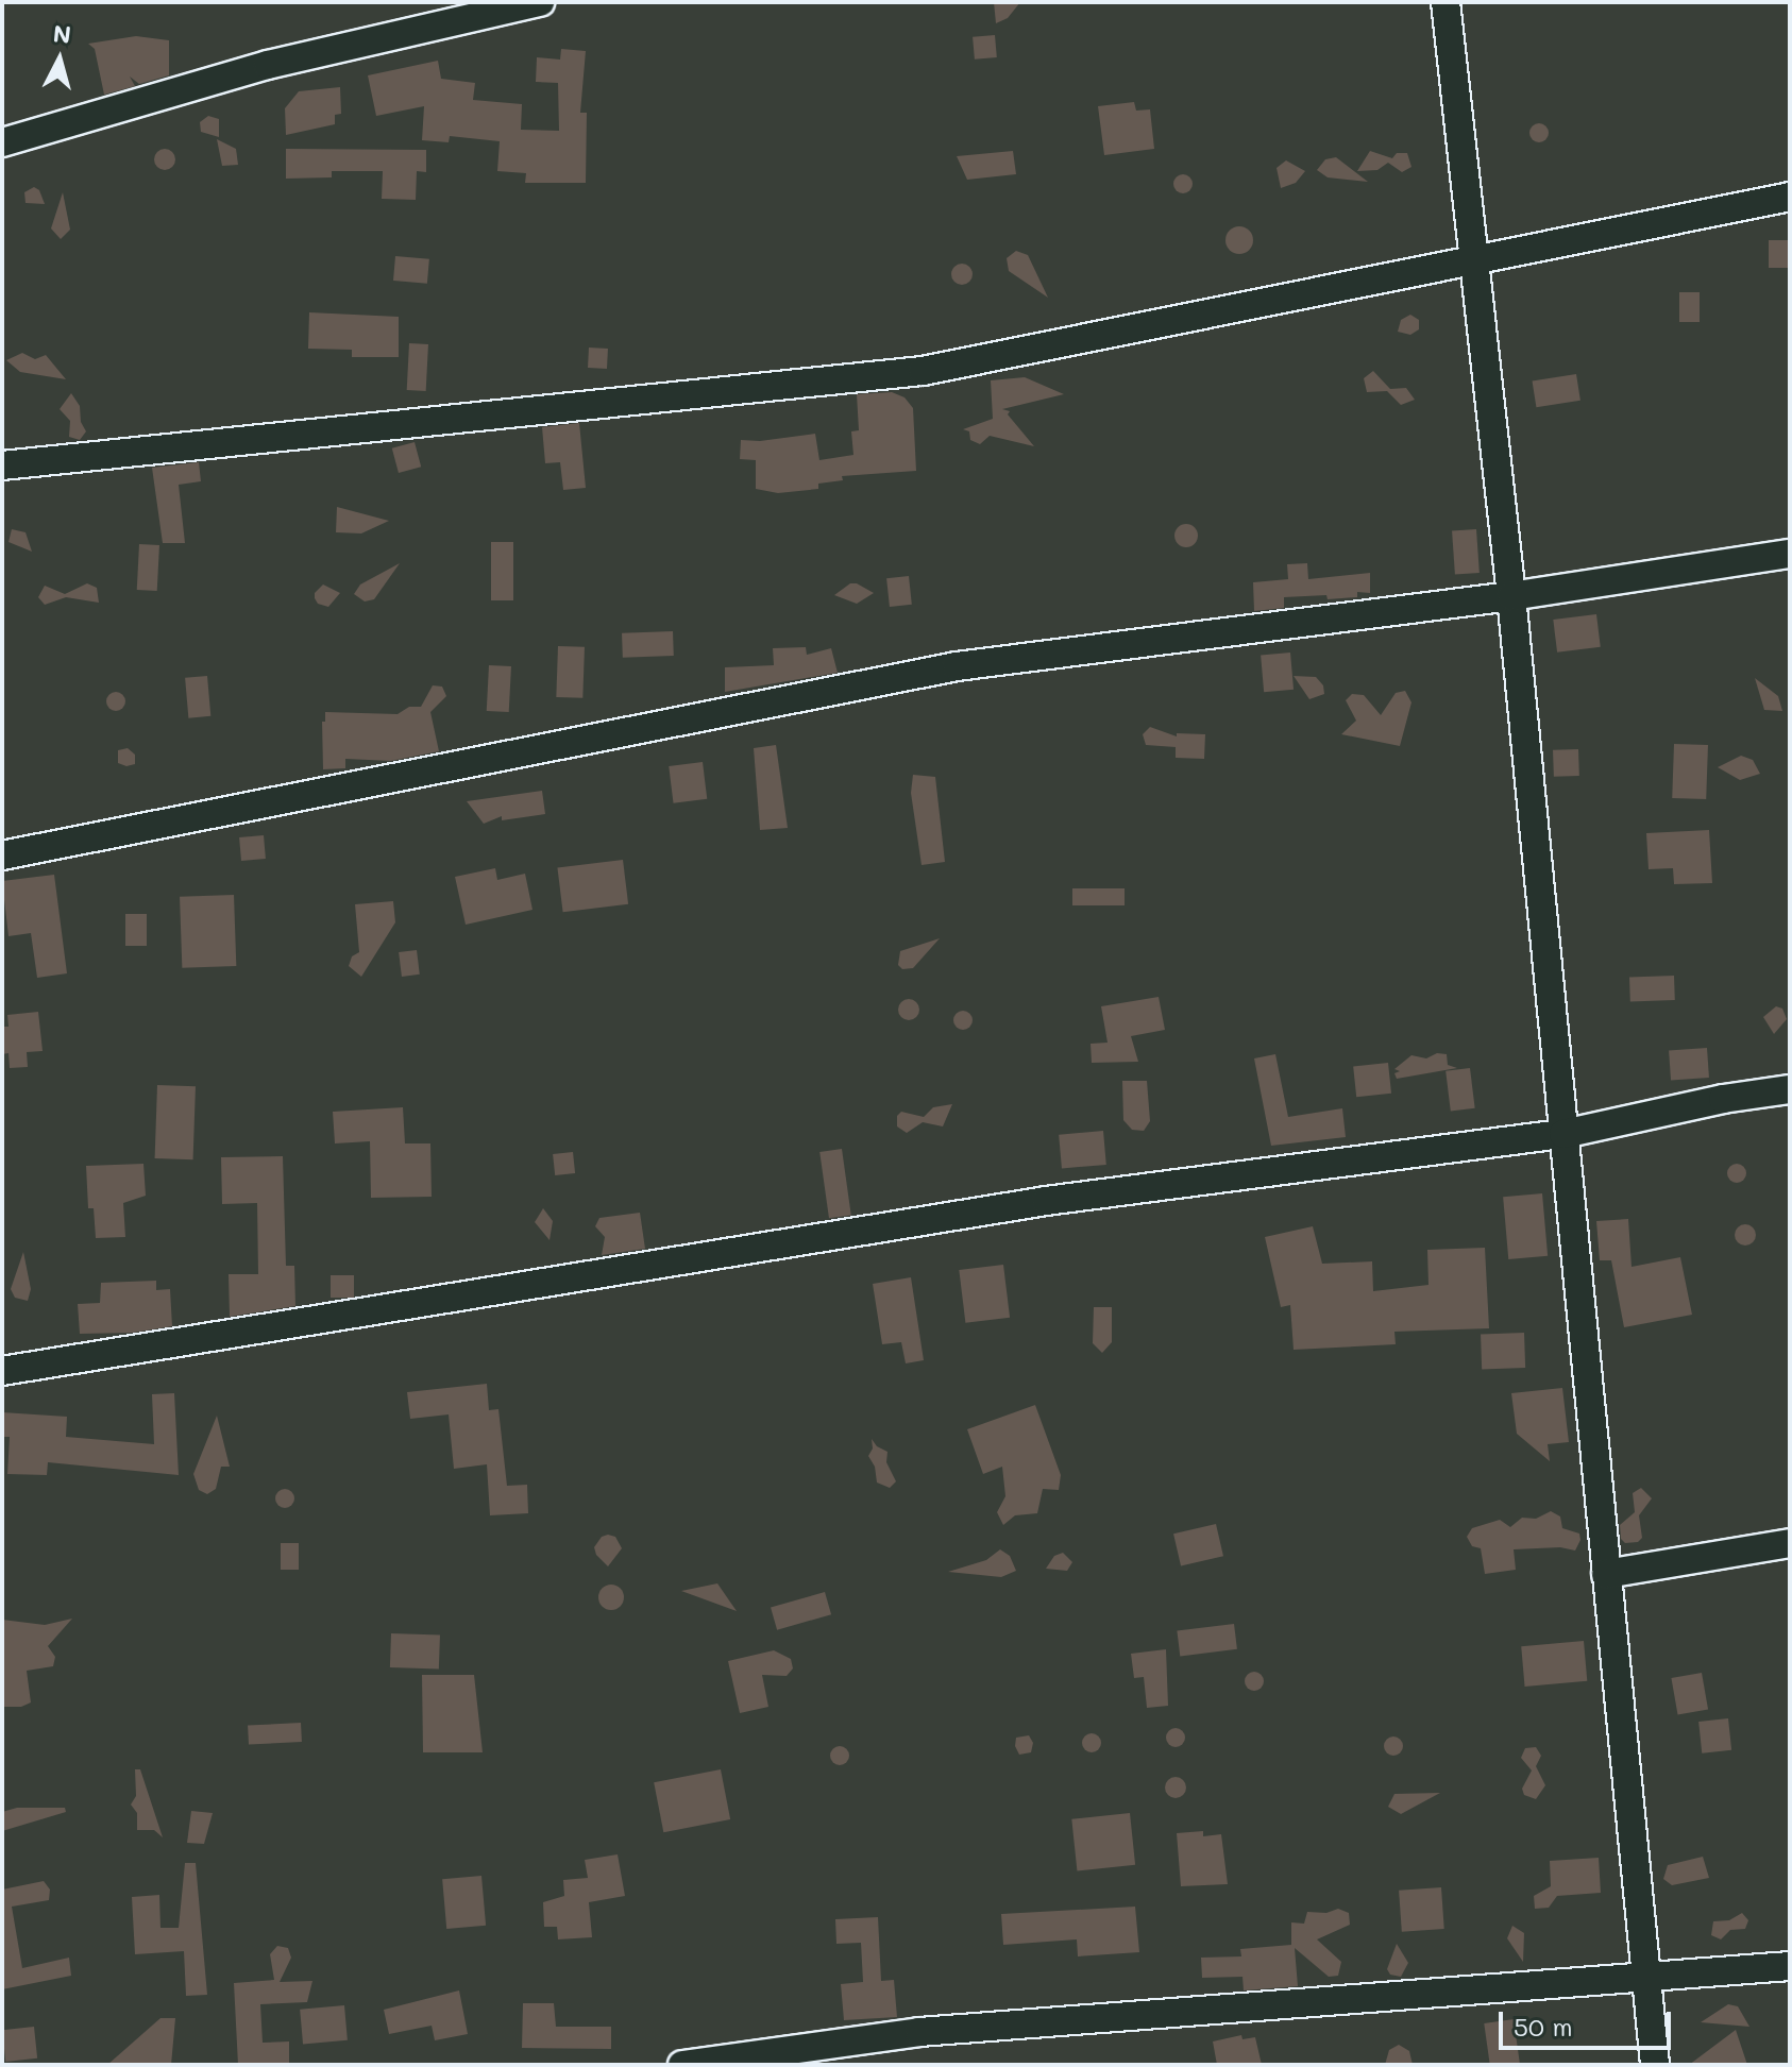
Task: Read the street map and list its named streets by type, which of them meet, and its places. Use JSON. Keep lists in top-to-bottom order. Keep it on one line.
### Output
{"scale_bar":"50 m","north":"top"}
